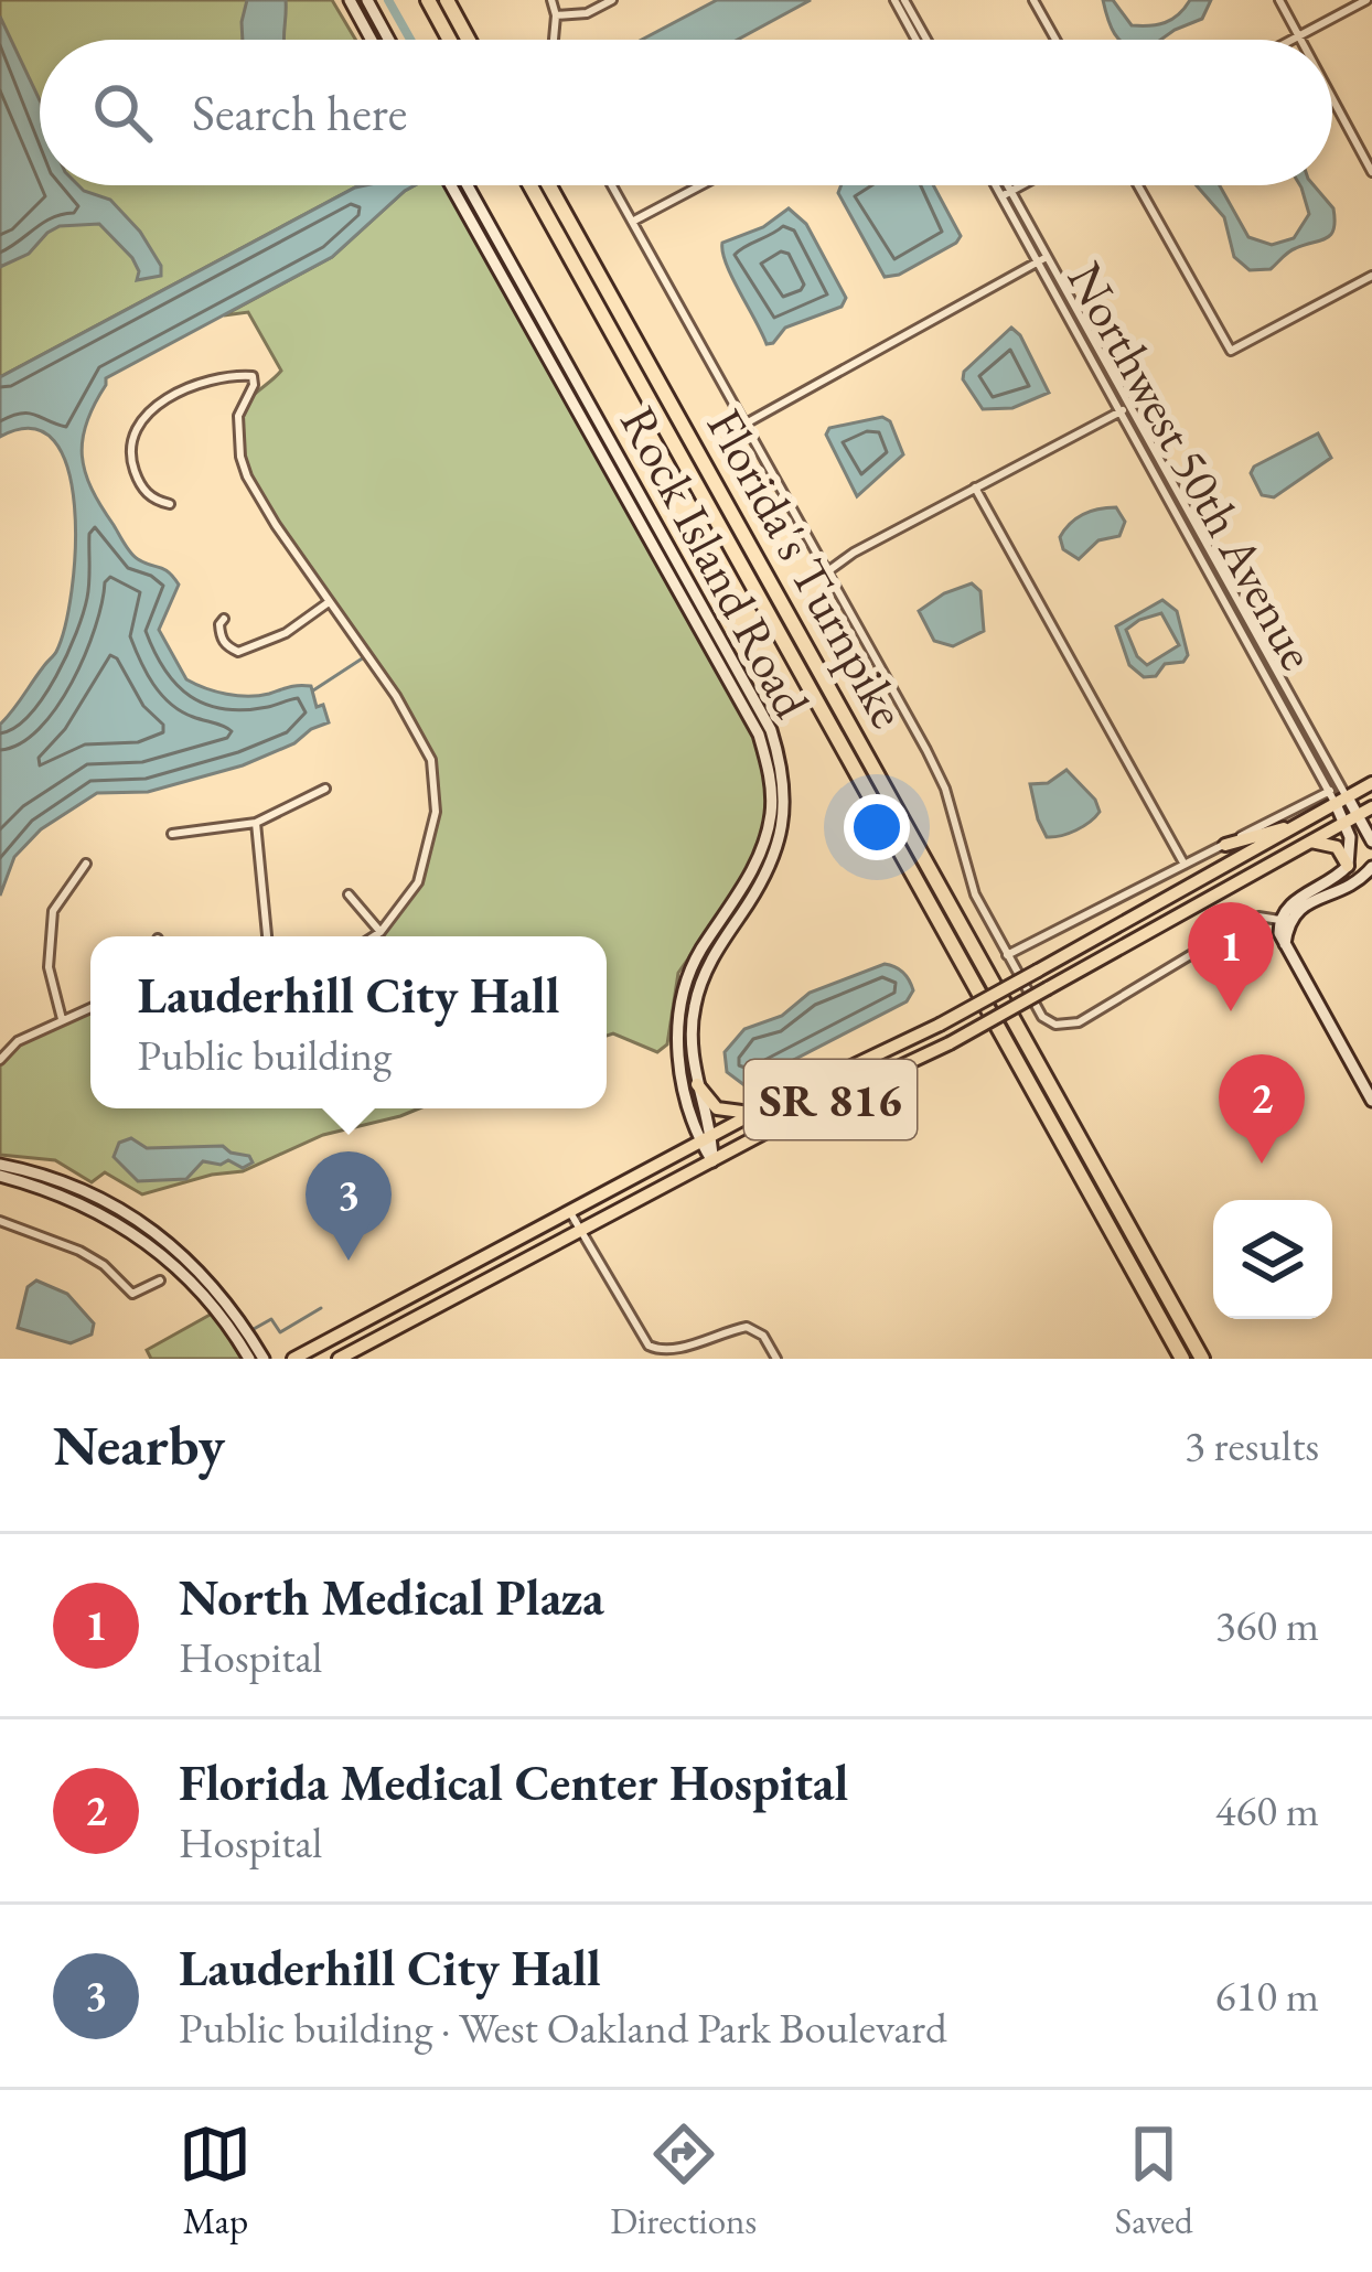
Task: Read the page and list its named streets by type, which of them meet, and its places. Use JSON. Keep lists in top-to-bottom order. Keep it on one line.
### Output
{"streets":{"highway":["Florida's Turnpike"],"main road":["Rock Island Road","SR 816"],"street":["Northwest 50th Avenue"]},"crossings":[["Northwest 50th Avenue","SR 816"],["Rock Island Road","SR 816"]],"page":{"search":"Search here","pins":["1","2","3"],"popup":["Lauderhill City Hall","Public building"],"heading":["Nearby","3 results"],"list":[{"mark":"1","name":"North Medical Plaza","note":"Hospital","value":"360 m"},{"mark":"2","name":"Florida Medical Center Hospital","note":"Hospital","value":"460 m"},{"mark":"3","name":"Lauderhill City Hall","note":"Public building · West Oakland Park Boulevard","value":"610 m"}],"nav":["Map","Directions","Saved"]}}
